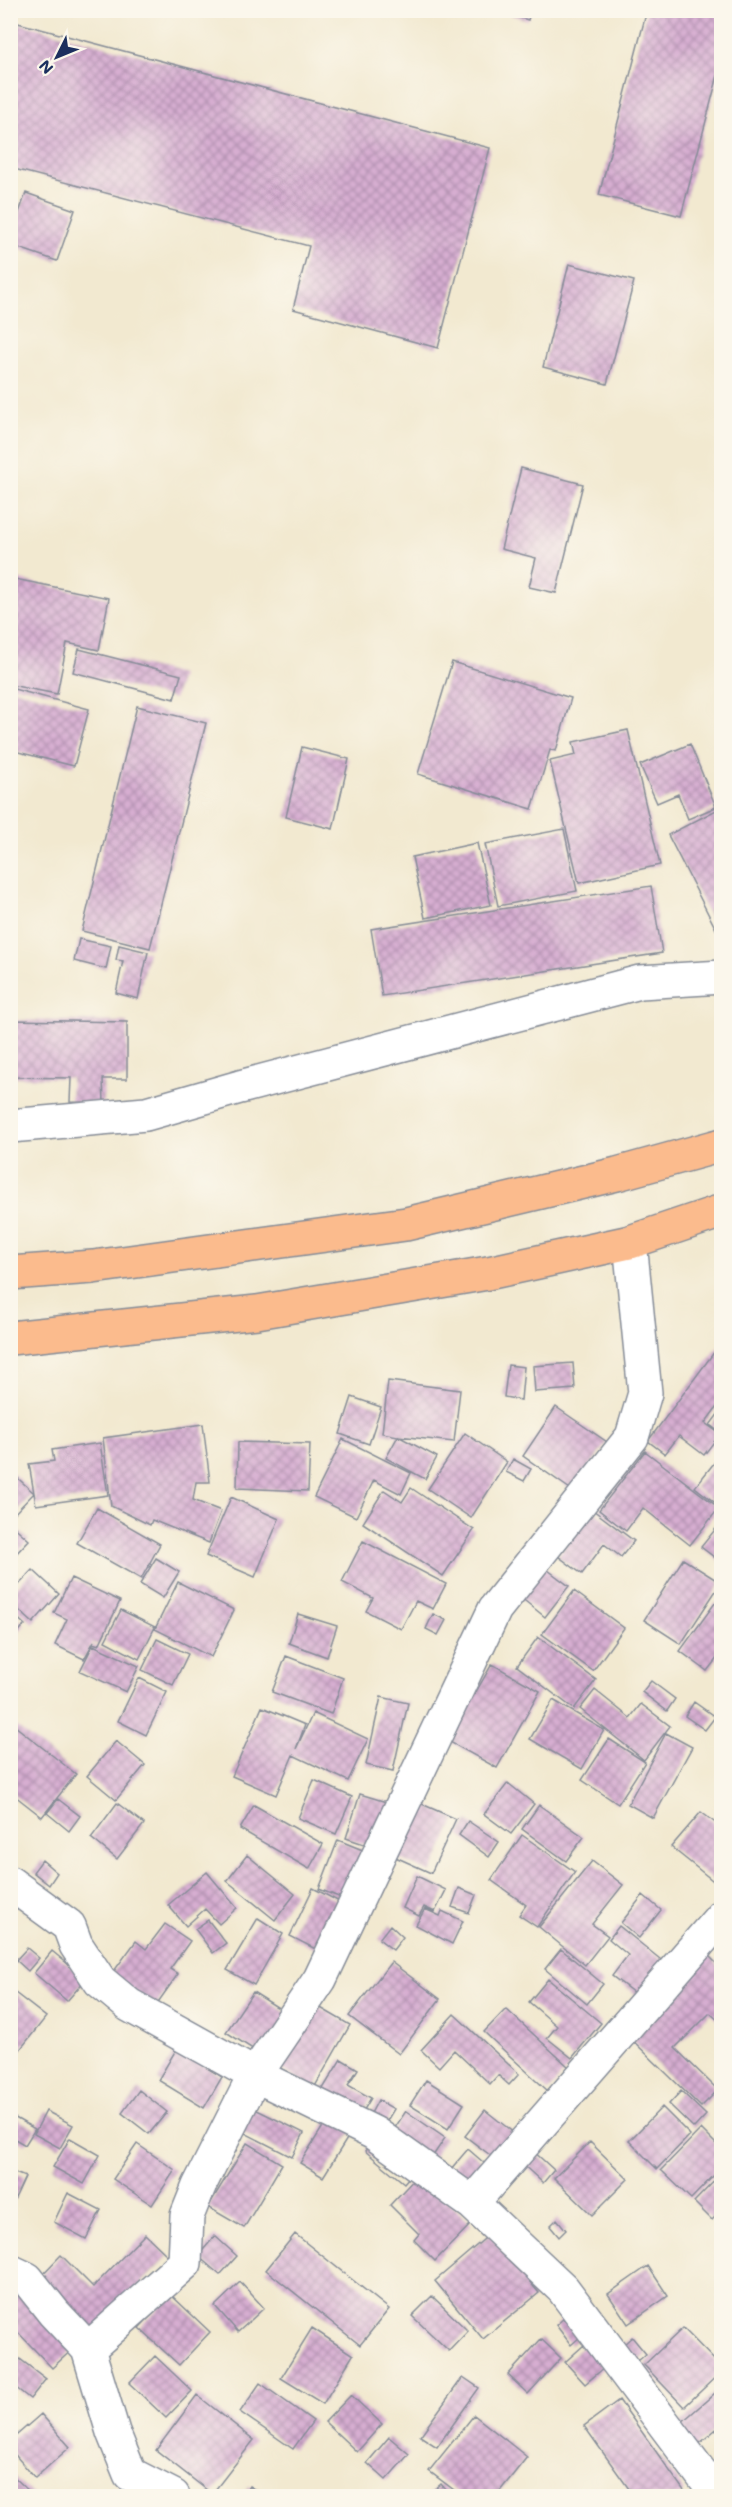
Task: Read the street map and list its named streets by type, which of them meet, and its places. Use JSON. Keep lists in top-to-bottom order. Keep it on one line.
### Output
{"north":"bottom left"}
